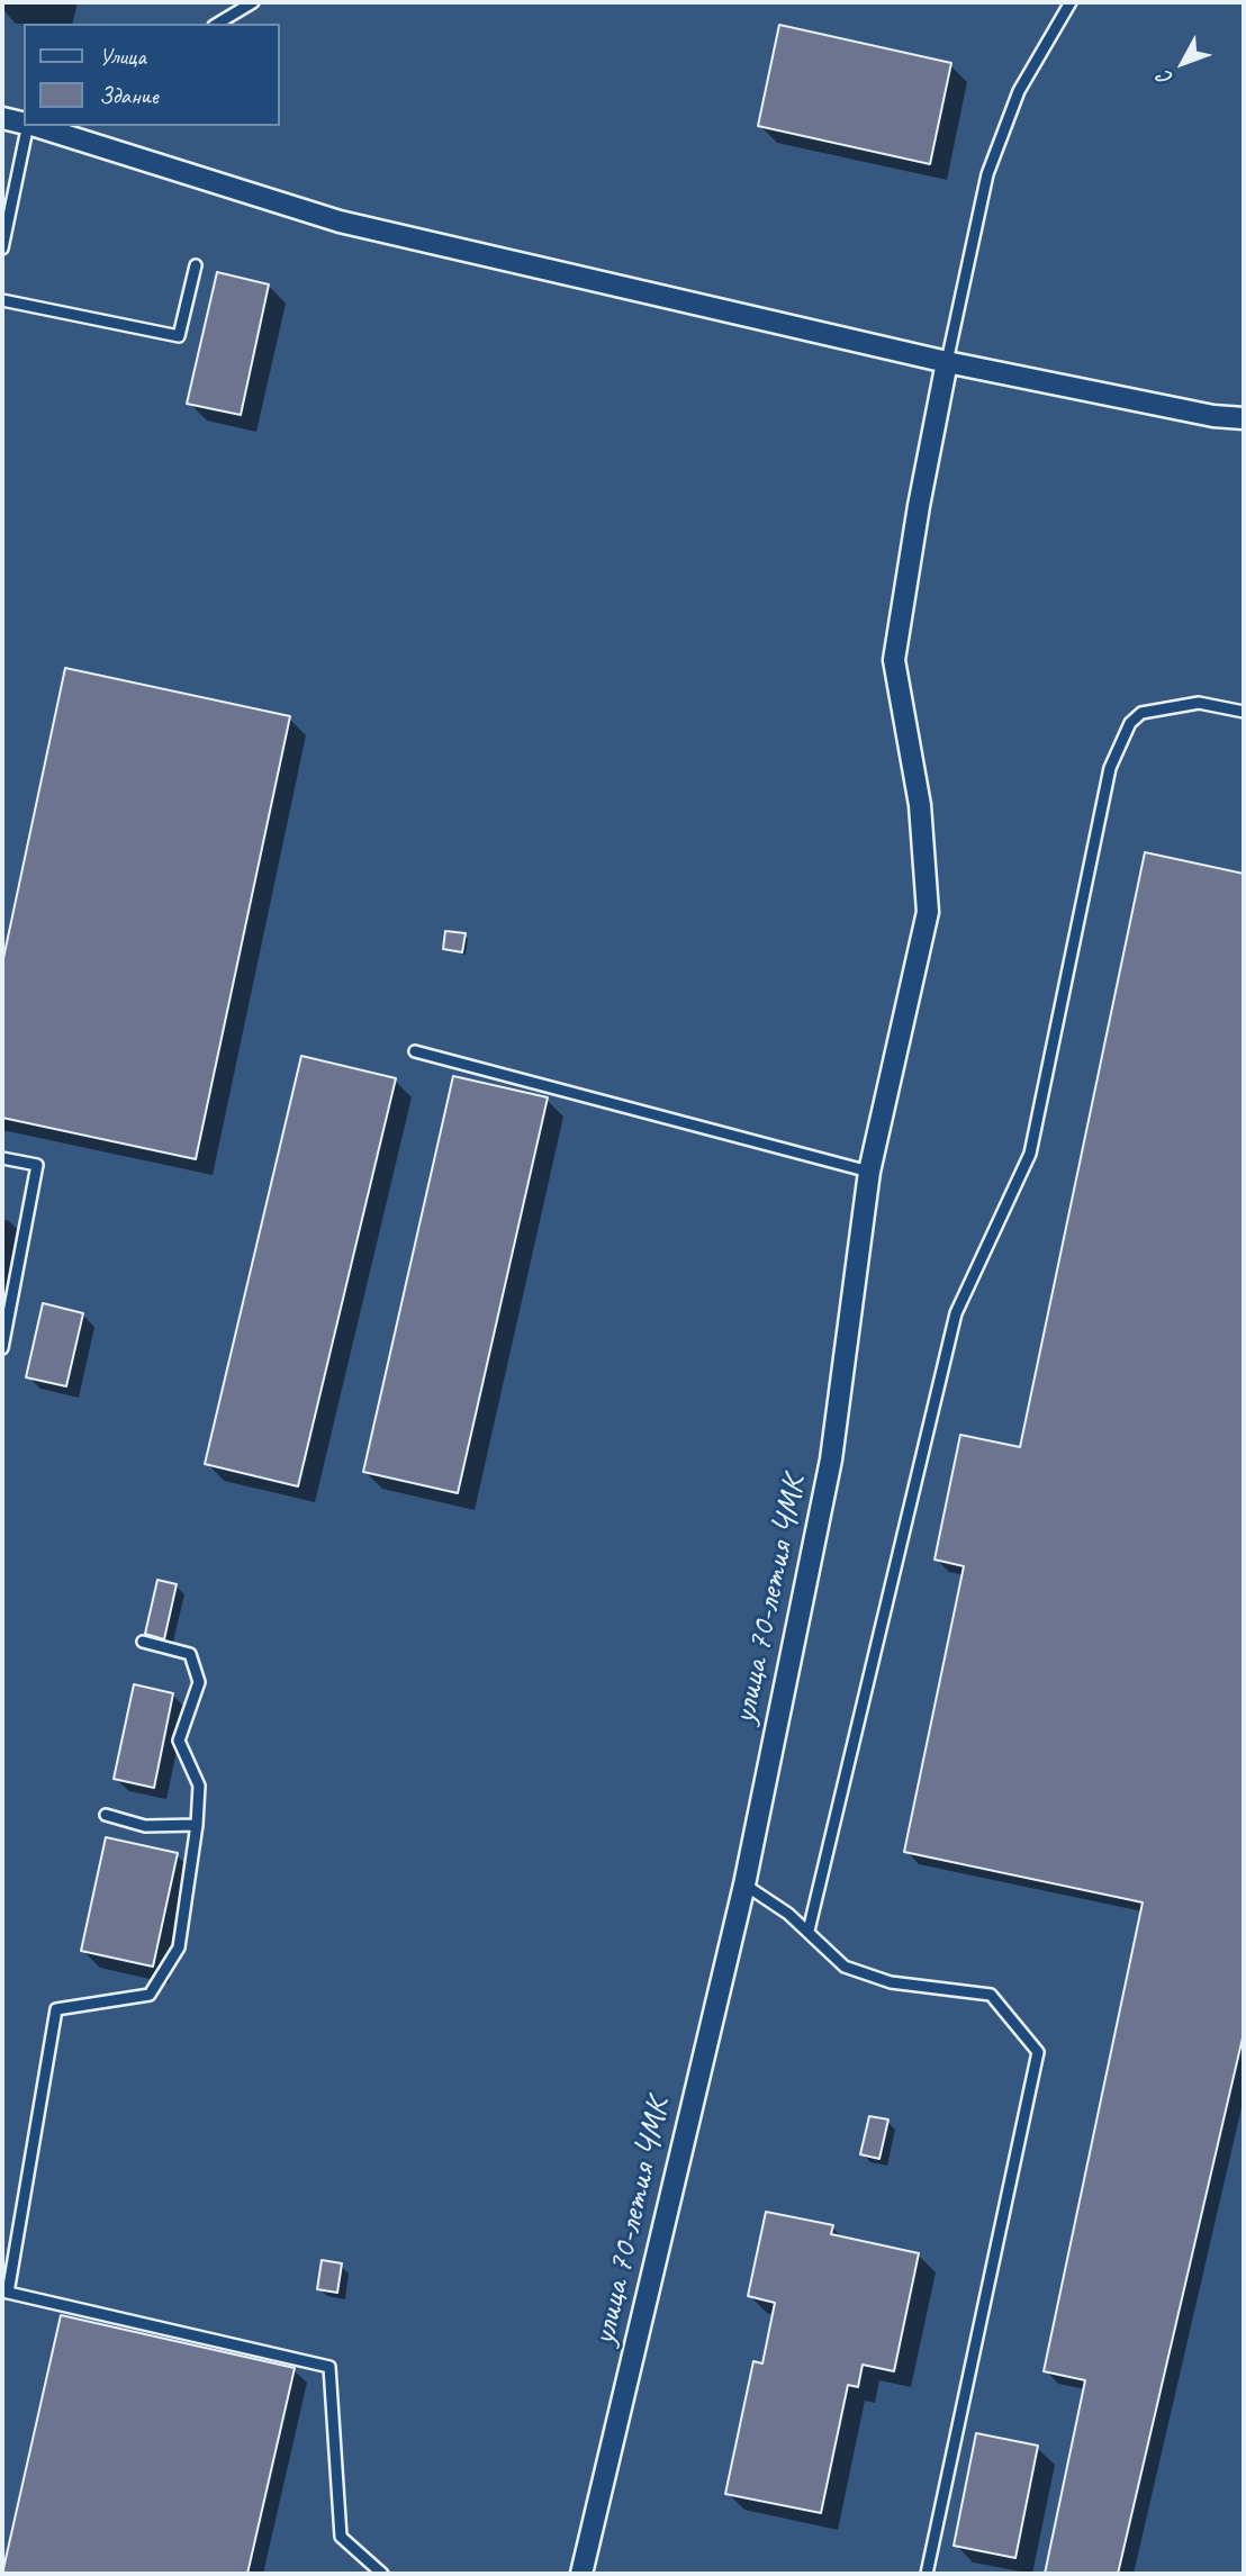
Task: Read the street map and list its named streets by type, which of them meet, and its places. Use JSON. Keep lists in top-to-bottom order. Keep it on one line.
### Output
{"streets":{"street":["улица 70-летия ЧМК"]},"legend":["Улица","Здание"],"north":"bottom left"}
